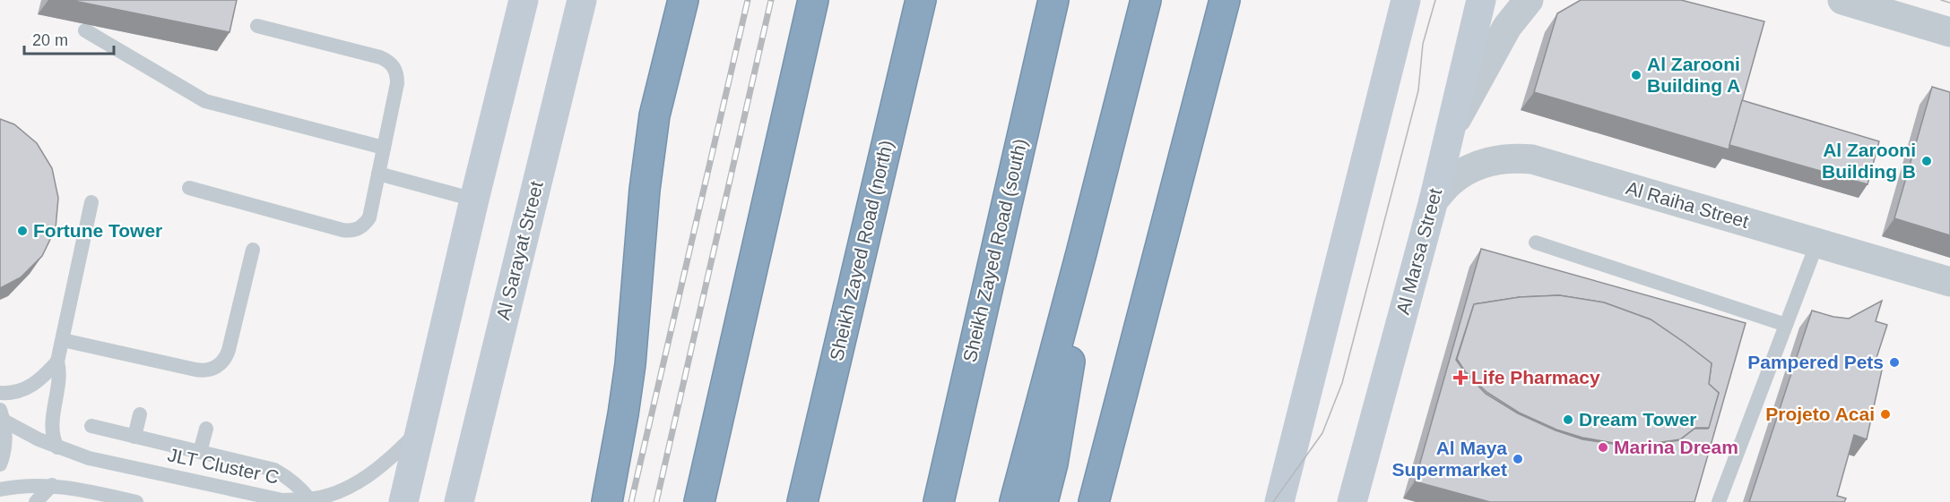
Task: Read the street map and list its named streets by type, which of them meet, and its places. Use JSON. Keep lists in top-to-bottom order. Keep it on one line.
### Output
{"streets":{"highway":["Sheikh Zayed Road (north)","Sheikh Zayed Road (south)"],"main road":["Al Sarayat Street","Al Marsa Street"],"street":["Al Raiha Street"],"lane":["JLT Cluster C"]},"crossings":[["Al Raiha Street","Al Marsa Street"]],"places":{"other":["Al Zarooni Building A","Al Zarooni Building B","Fortune Tower","Pampered Pets","Projeto Acai","Dream Tower","Marina Dream","Al Maya Supermarket"],"health":["Life Pharmacy"]},"scale_bar":"20 m"}
